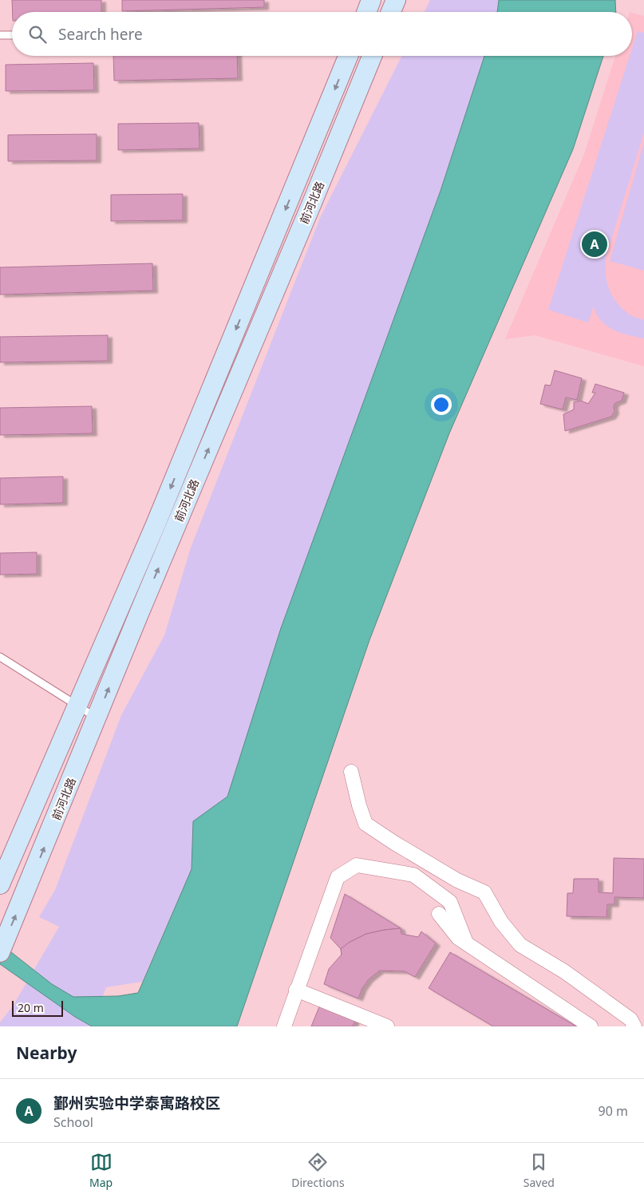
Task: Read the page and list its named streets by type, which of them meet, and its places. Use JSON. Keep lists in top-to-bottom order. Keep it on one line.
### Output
{"streets":{"main road":["前河北路"]},"scale_bar":"20 m","page":{"search":"Search here","pins":"A","scale":"20 m","heading":"Nearby","list":[{"mark":"A","name":"鄞州实验中学泰寓路校区","note":"School","value":"90 m"}],"nav":["Map","Directions","Saved"]}}
